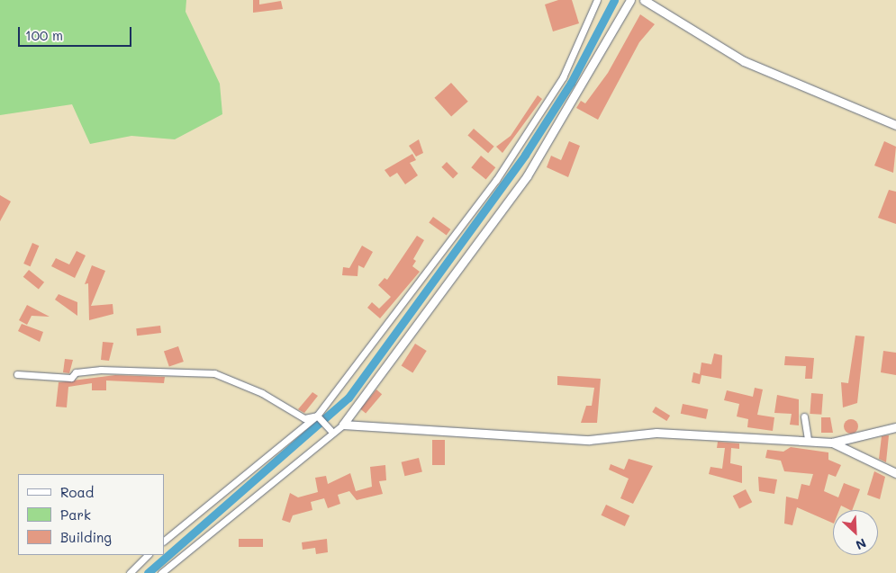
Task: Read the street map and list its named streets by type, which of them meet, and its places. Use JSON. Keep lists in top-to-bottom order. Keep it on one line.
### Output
{"legend":["Road","Park","Building"],"scale_bar":"100 m","north":"bottom right"}
